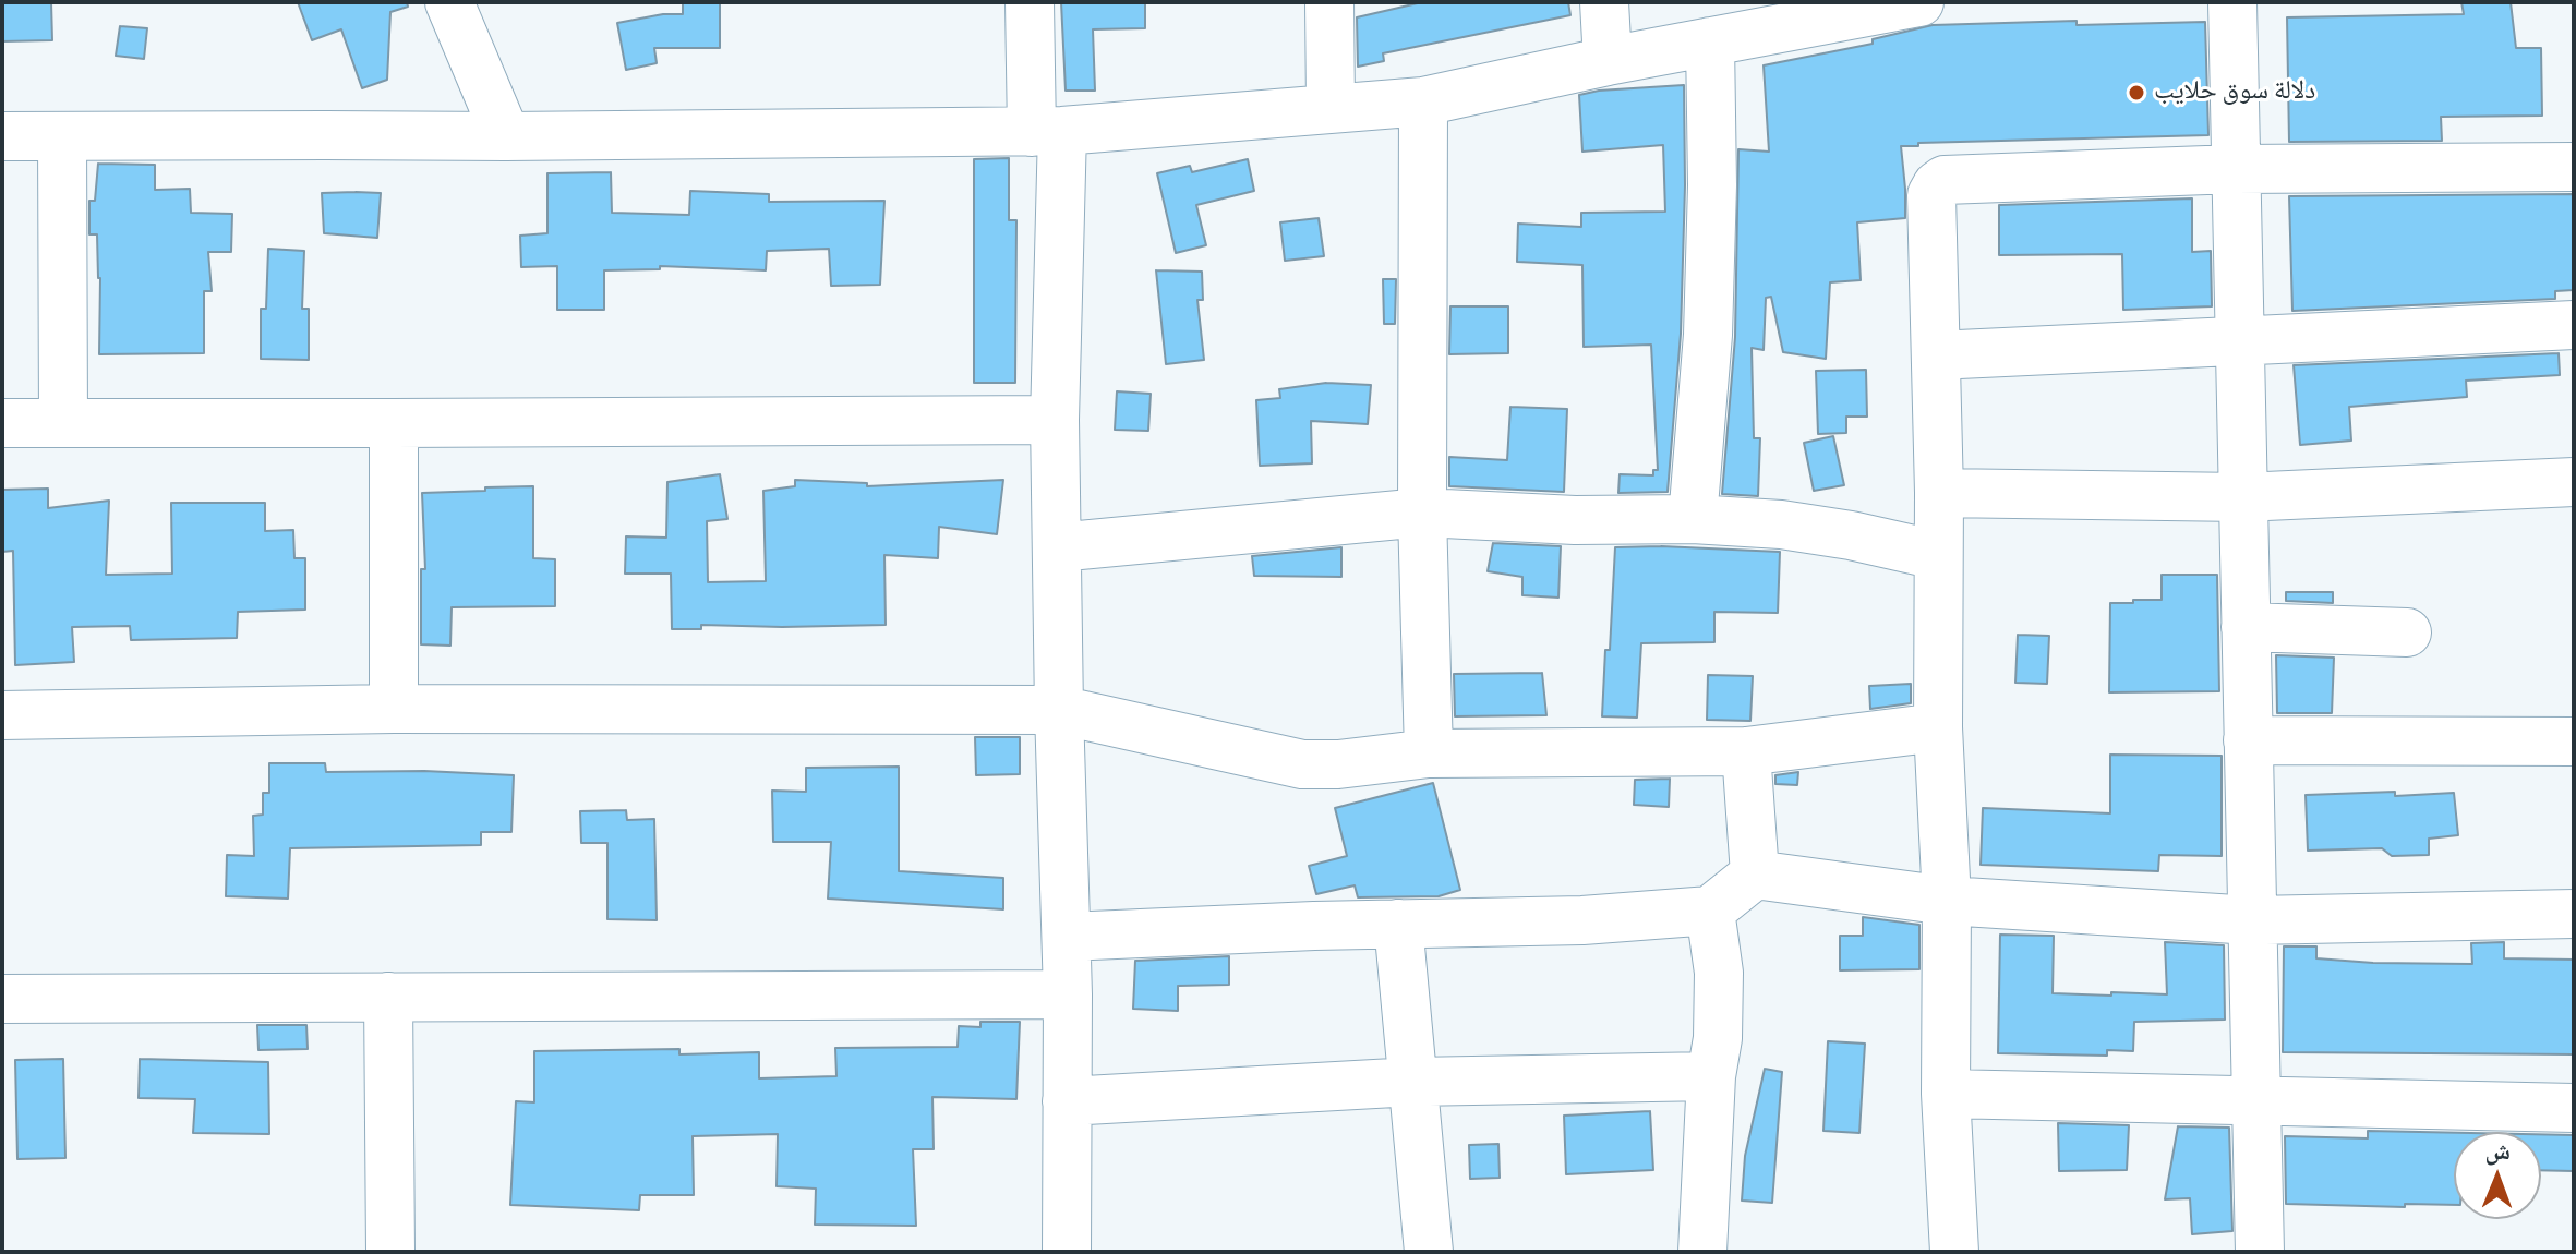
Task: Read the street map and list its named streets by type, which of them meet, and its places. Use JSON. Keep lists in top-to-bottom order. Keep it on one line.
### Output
{"places":["دلالة سوق حلايب"],"north":"top"}
